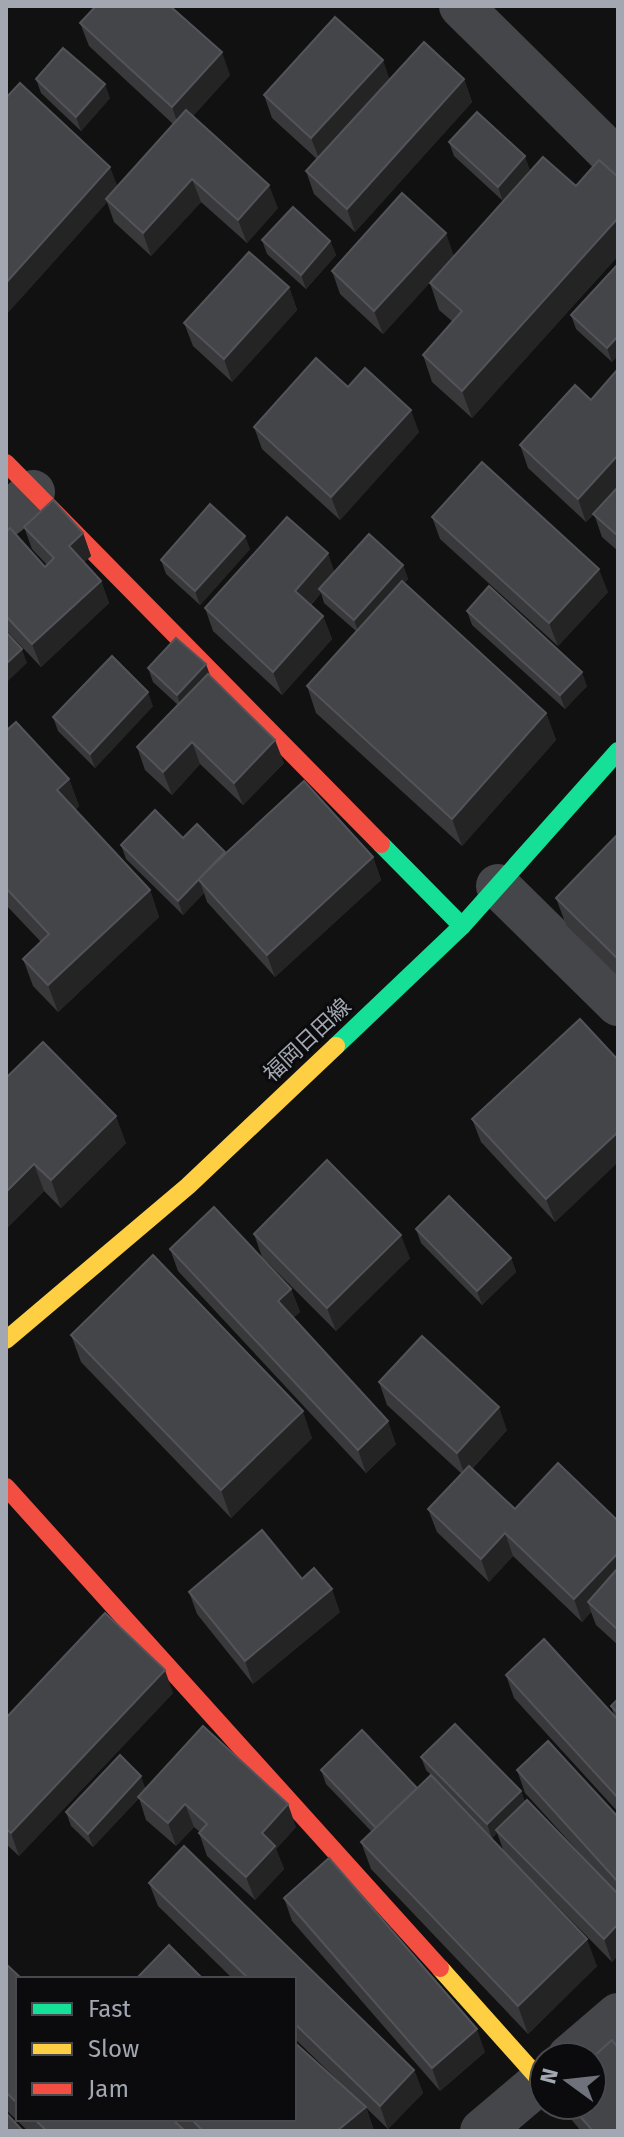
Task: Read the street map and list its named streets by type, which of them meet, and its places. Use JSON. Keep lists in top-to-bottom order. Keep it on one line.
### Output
{"streets":{"street":["福岡日田線"]},"legend":["Fast","Slow","Jam"],"north":"left"}
